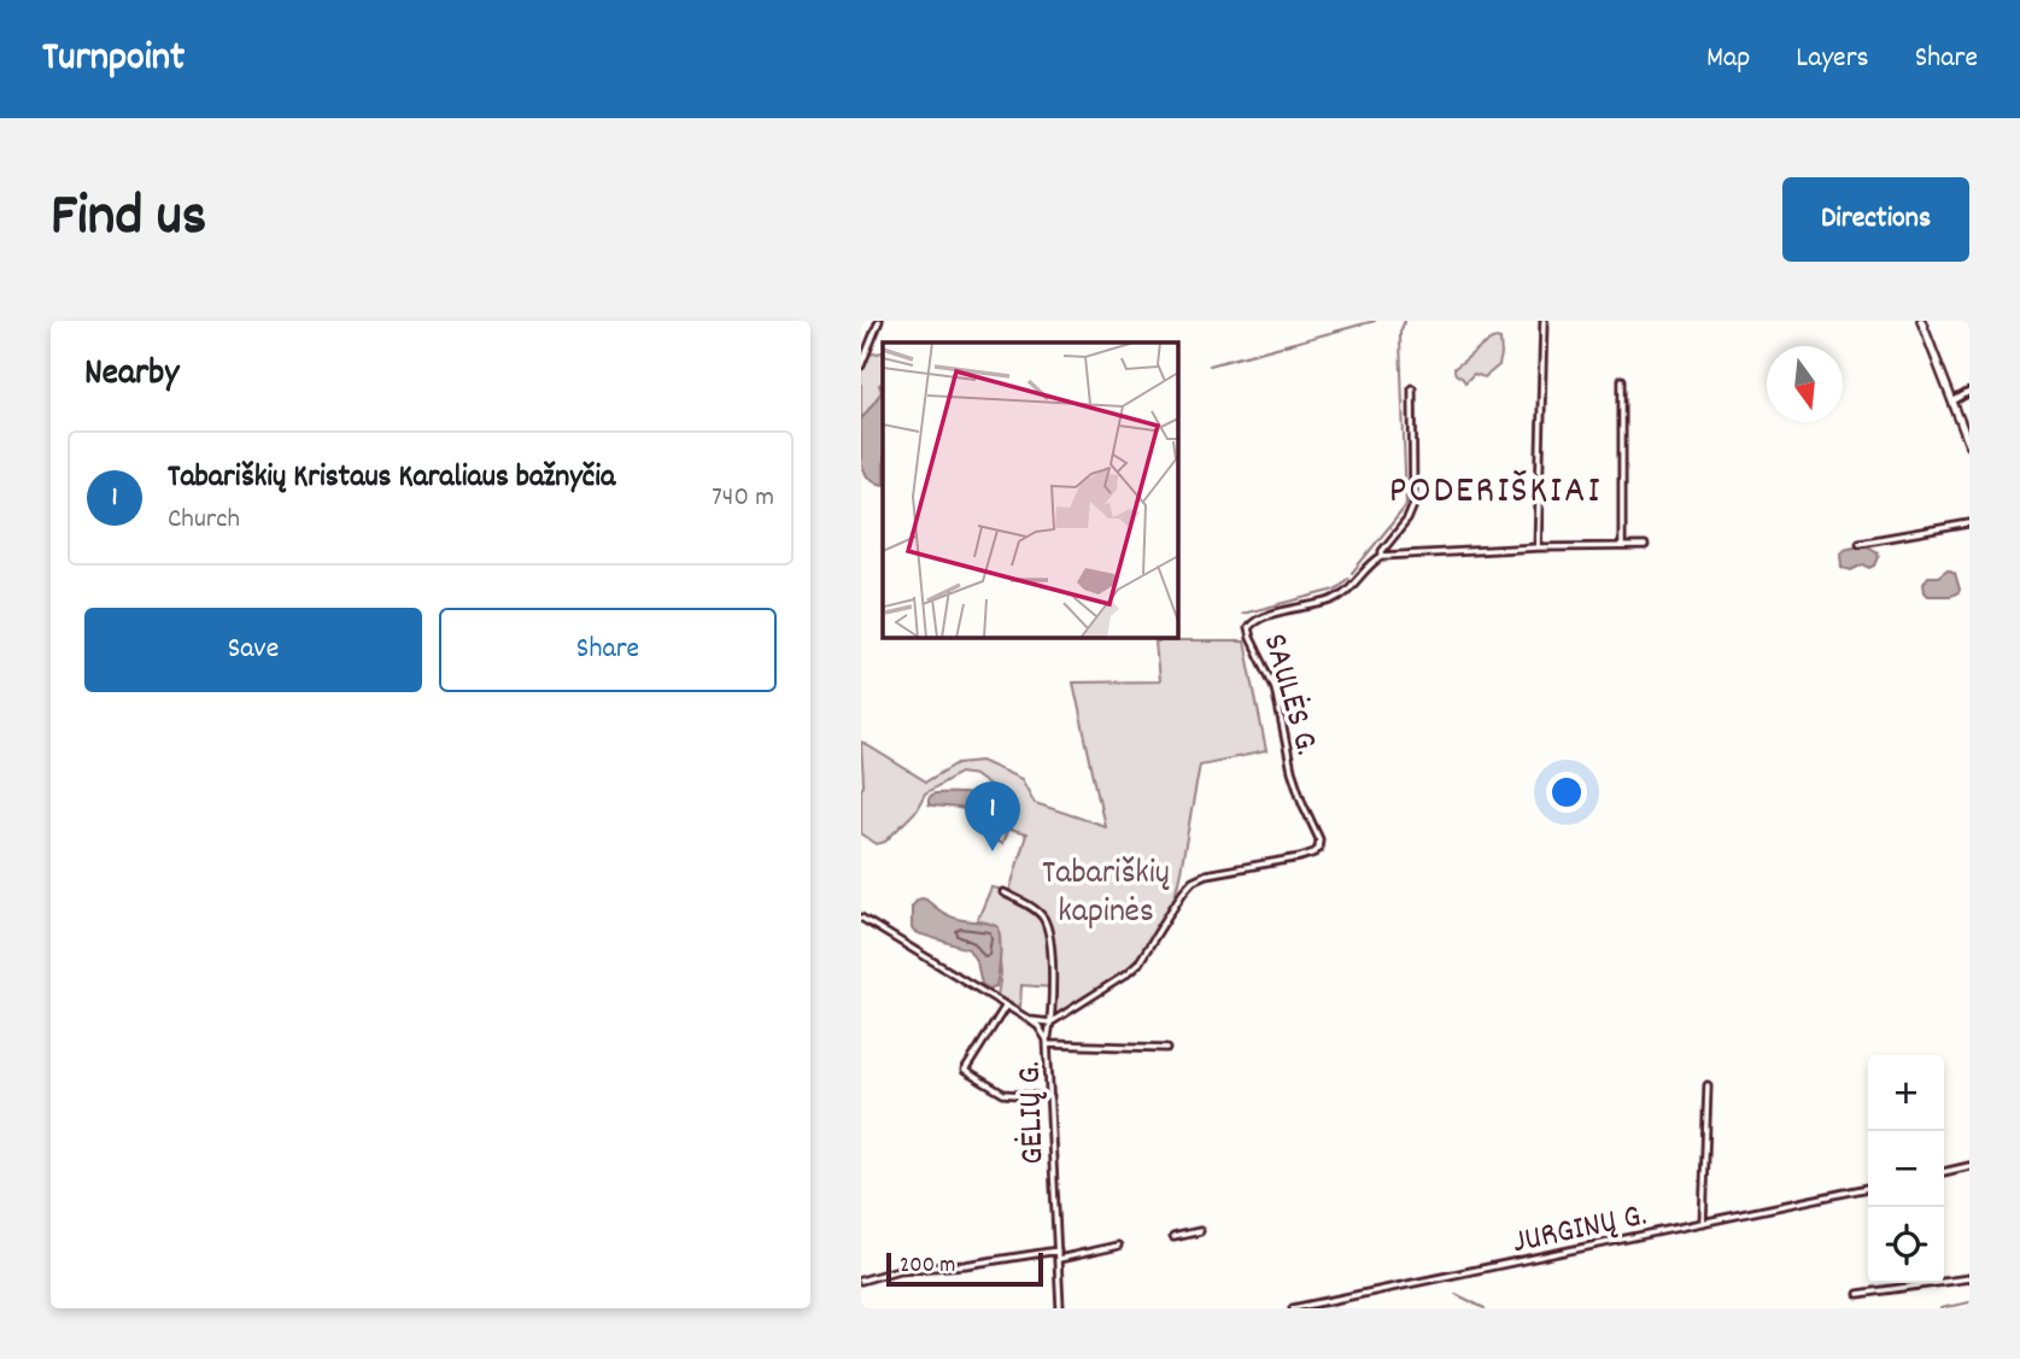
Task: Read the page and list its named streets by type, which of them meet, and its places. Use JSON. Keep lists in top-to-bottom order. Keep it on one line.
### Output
{"streets":{"street":["SAULĖS G.","GĖLIŲ G.","JURGINŲ G."]},"districts":["PODERIŠKIAI"],"parks":["Tabariškių kapinės"],"scale_bar":"200 m","north":"bottom","page":{"header":"Turnpoint","nav":["Map","Layers","Share"],"title":"Find us","buttons":["Directions",["Save","Share"]],"heading":"Nearby","list":[{"mark":"1","name":"Tabariškių Kristaus Karaliaus bažnyčia","note":"Church","value":"740 m"}],"pins":"1","map_buttons":["+","−"],"scale":"200 m"}}
